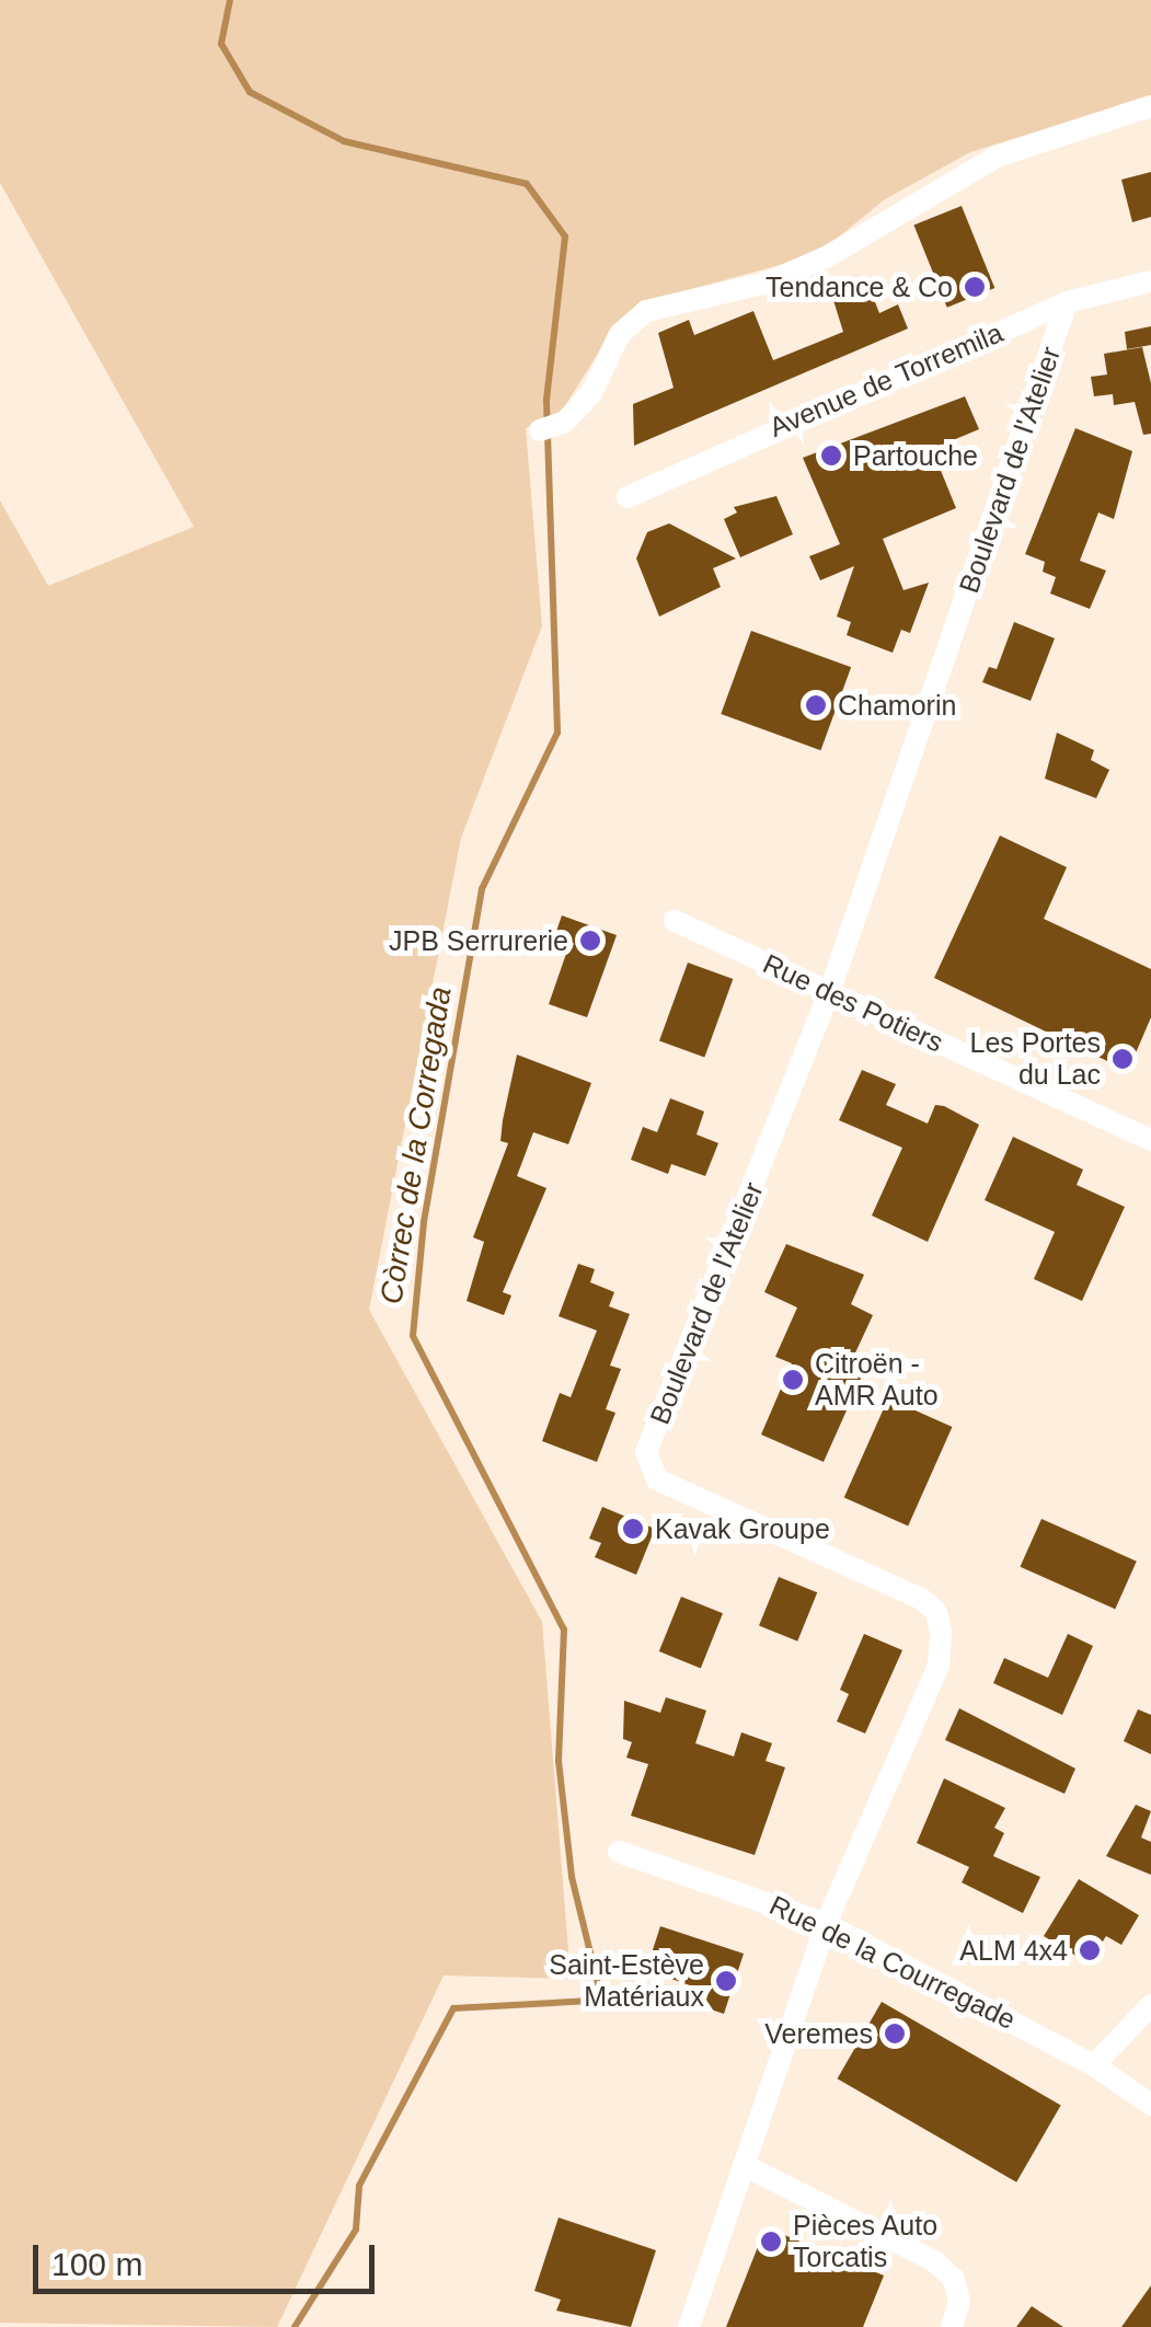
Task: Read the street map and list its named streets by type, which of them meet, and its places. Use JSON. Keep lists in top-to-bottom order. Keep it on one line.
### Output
{"streets":{"street":["Avenue de Torremila","Boulevard de l'Atelier","Rue des Potiers","Rue de la Courregade"]},"crossings":[["Avenue de Torremila","Boulevard de l'Atelier"],["Boulevard de l'Atelier","Rue des Potiers"],["Boulevard de l'Atelier","Rue de la Courregade"]],"water":["Còrrec de la Corregada"],"places":["Tendance & Co","Partouche","Chamorin","JPB Serrurerie","Les Portes du Lac","Citroën - AMR Auto","Kavak Groupe","ALM 4x4","Saint-Estève Matériaux","Veremes","Pièces Auto Torcatis"],"scale_bar":"100 m"}
